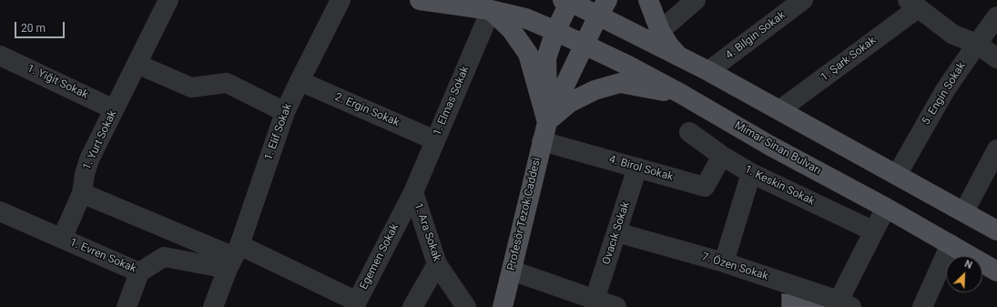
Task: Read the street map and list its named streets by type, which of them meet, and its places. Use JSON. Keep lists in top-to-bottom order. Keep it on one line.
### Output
{"streets":{"main road":["Mimar Sinan Bulvarı","Profesör Tezok Caddesi"],"street":["4. Bilgin Sokak","1. Şark Sokak","1. Yiğit Sokak","5. Engin Sokak","1. Elmas Sokak","2. Ergin Sokak","1. Elif Sokak","1. Yurt Sokak","4. Birol Sokak","1. Keskin Sokak","1. Ara Sokak","Ovacık Sokak","1. Evren Sokak","Egemen Sokak","7. Özen Sokak"]},"crossings":[["1. Yiğit Sokak","1. Yurt Sokak"],["1. Elmas Sokak","2. Ergin Sokak"],["1. Elmas Sokak","Mimar Sinan Bulvarı"],["1. Elmas Sokak","1. Ara Sokak"],["1. Elmas Sokak","Egemen Sokak"],["2. Ergin Sokak","1. Elif Sokak"],["1. Elif Sokak","1. Evren Sokak"],["1. Elif Sokak","Egemen Sokak"],["1. Yurt Sokak","1. Evren Sokak"],["4. Birol Sokak","1. Keskin Sokak"],["4. Birol Sokak","Profesör Tezok Caddesi"],["4. Birol Sokak","Ovacık Sokak"],["1. Ara Sokak","Egemen Sokak"],["Ovacık Sokak","7. Özen Sokak"],["1. Evren Sokak","Egemen Sokak"]],"scale_bar":"20 m","north":"top right"}
